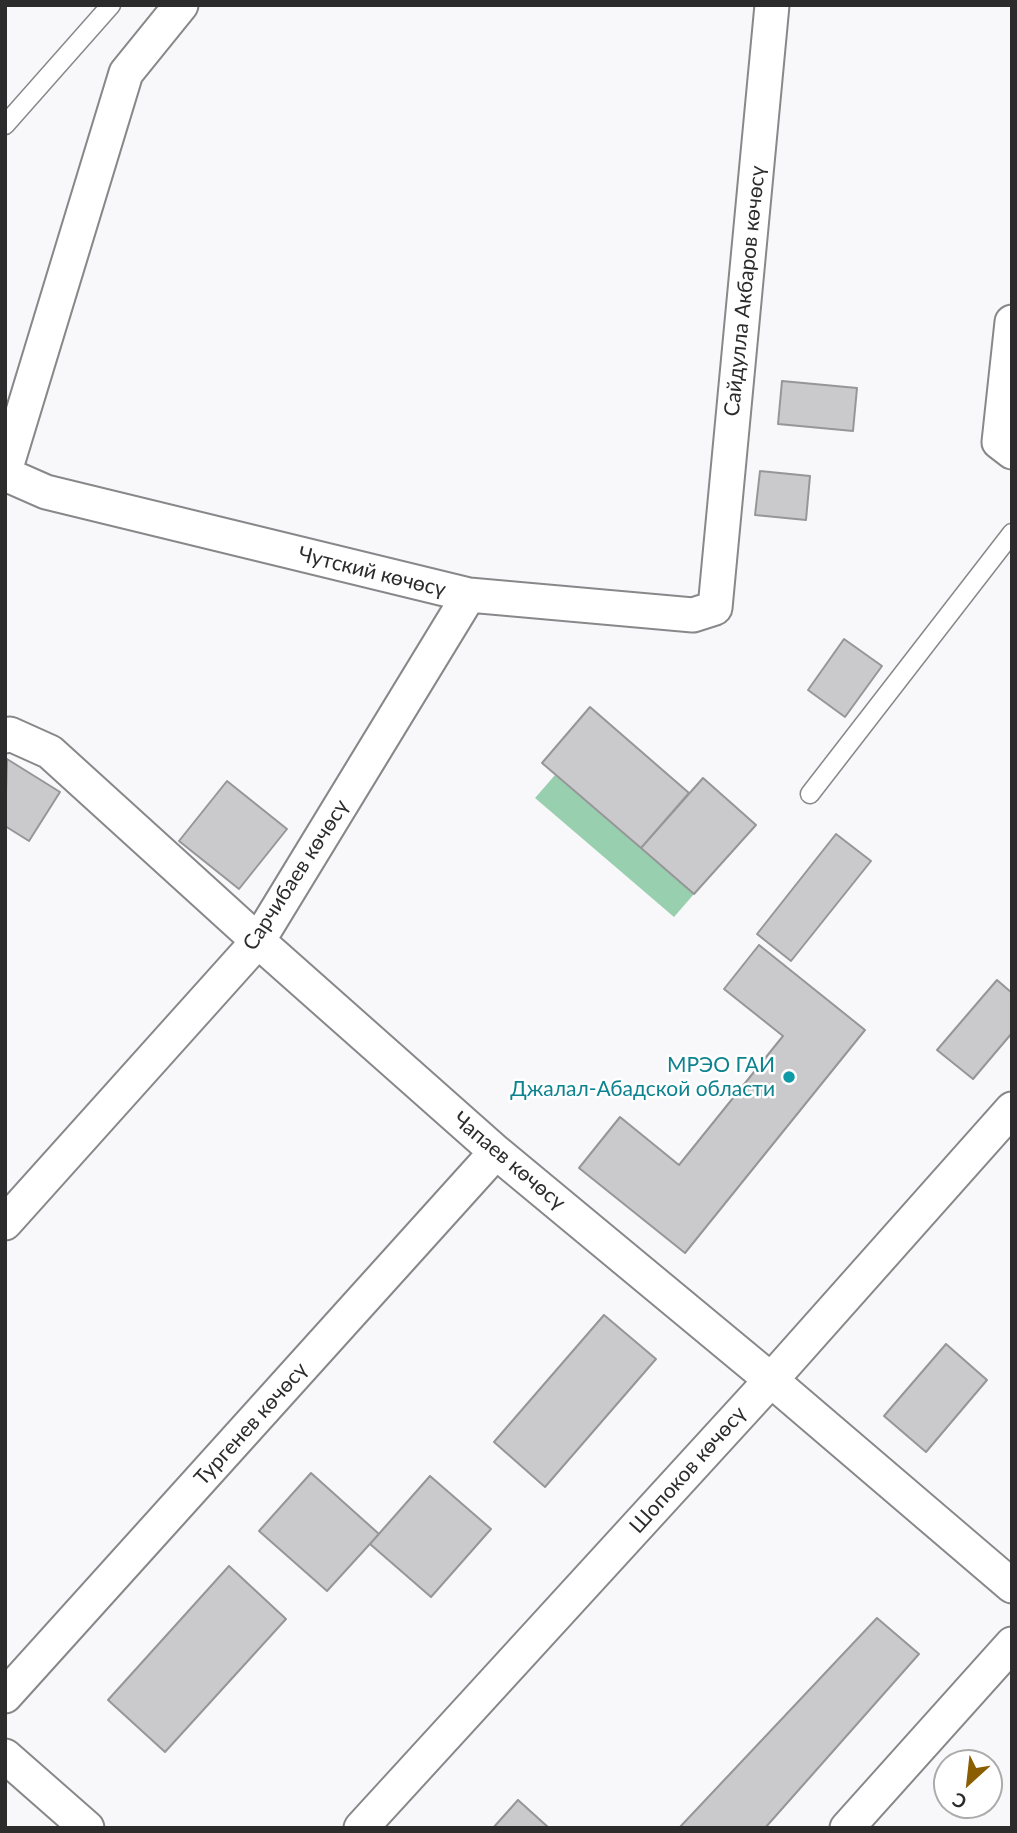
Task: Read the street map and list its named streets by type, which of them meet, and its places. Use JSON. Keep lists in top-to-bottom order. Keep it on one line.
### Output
{"streets":{"street":["Сайдулла Акбаров көчөсү","Чутский көчөсү","Сарчибаев көчөсү","Чапаев көчөсү","Тургенев көчөсү","Шопоков көчөсү"]},"crossings":[["Сайдулла Акбаров көчөсү","Чутский көчөсү"],["Чутский көчөсү","Сарчибаев көчөсү"],["Сарчибаев көчөсү","Чапаев көчөсү"],["Чапаев көчөсү","Тургенев көчөсү"],["Чапаев көчөсү","Шопоков көчөсү"]],"places":["МРЭО ГАИ Джалал-Абадской области"],"north":"bottom left"}
